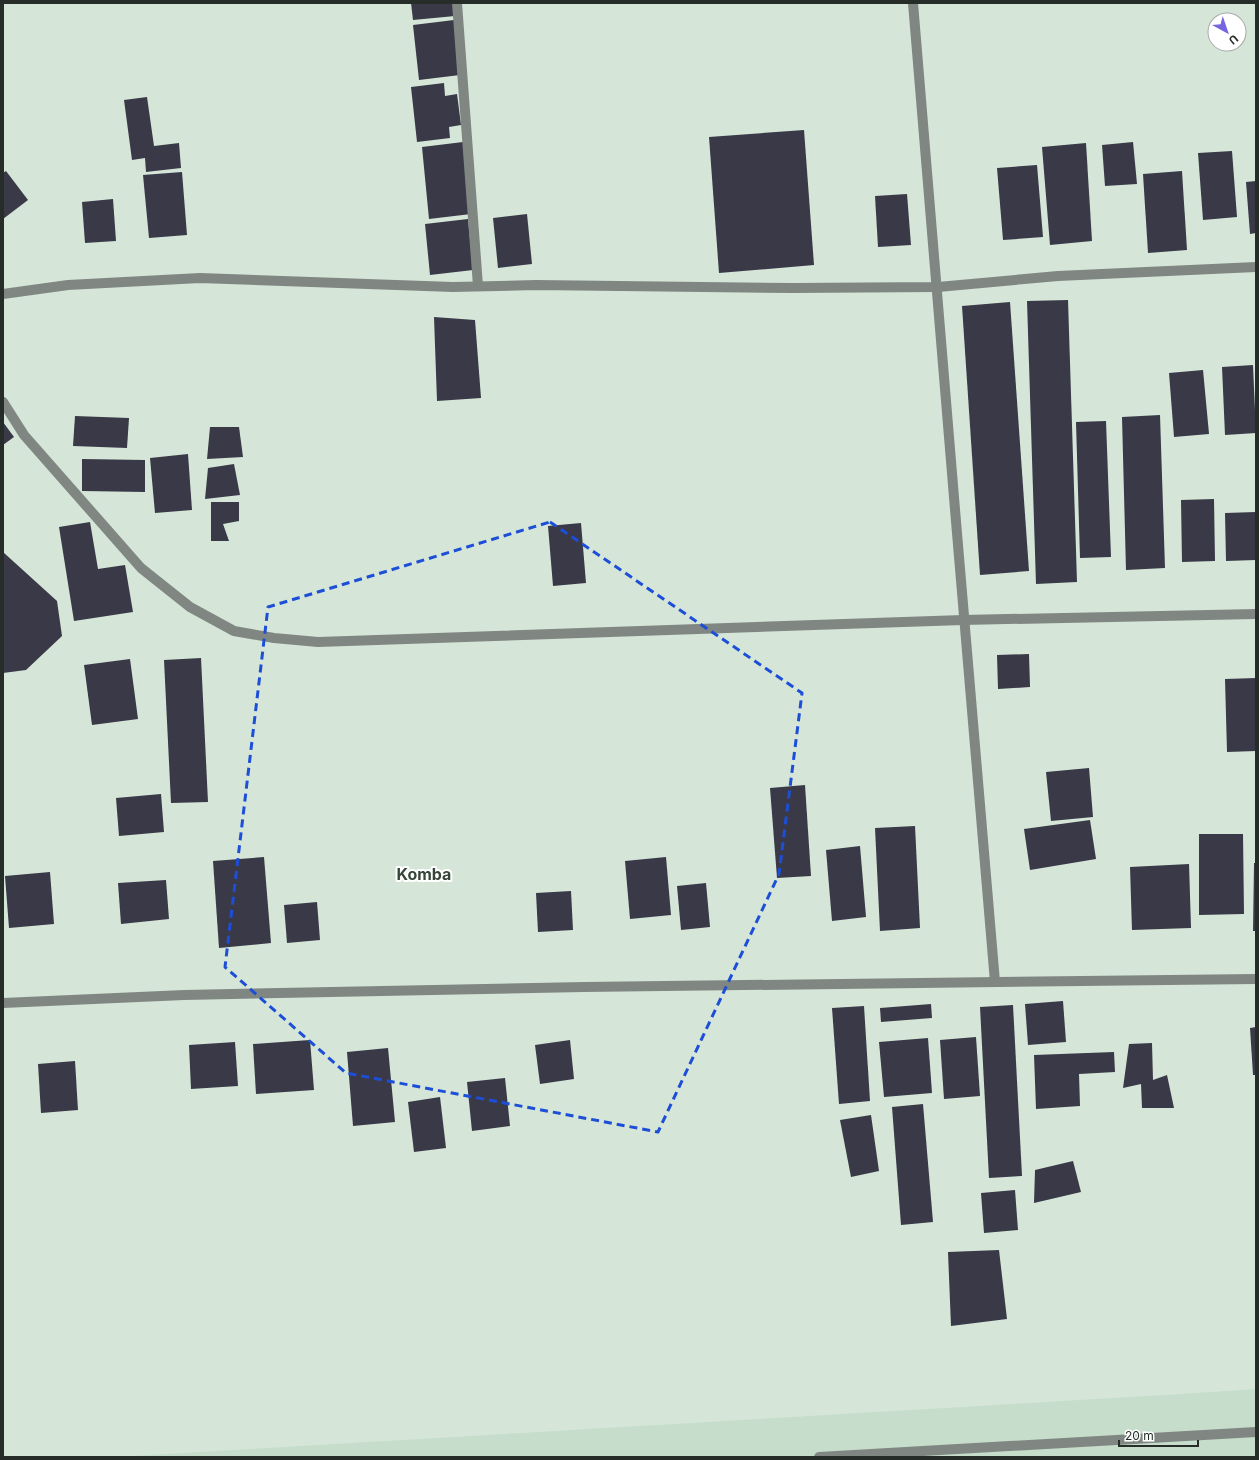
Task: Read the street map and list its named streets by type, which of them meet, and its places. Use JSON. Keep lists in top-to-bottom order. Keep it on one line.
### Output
{"districts":["Komba"],"scale_bar":"20 m","north":"bottom right"}
